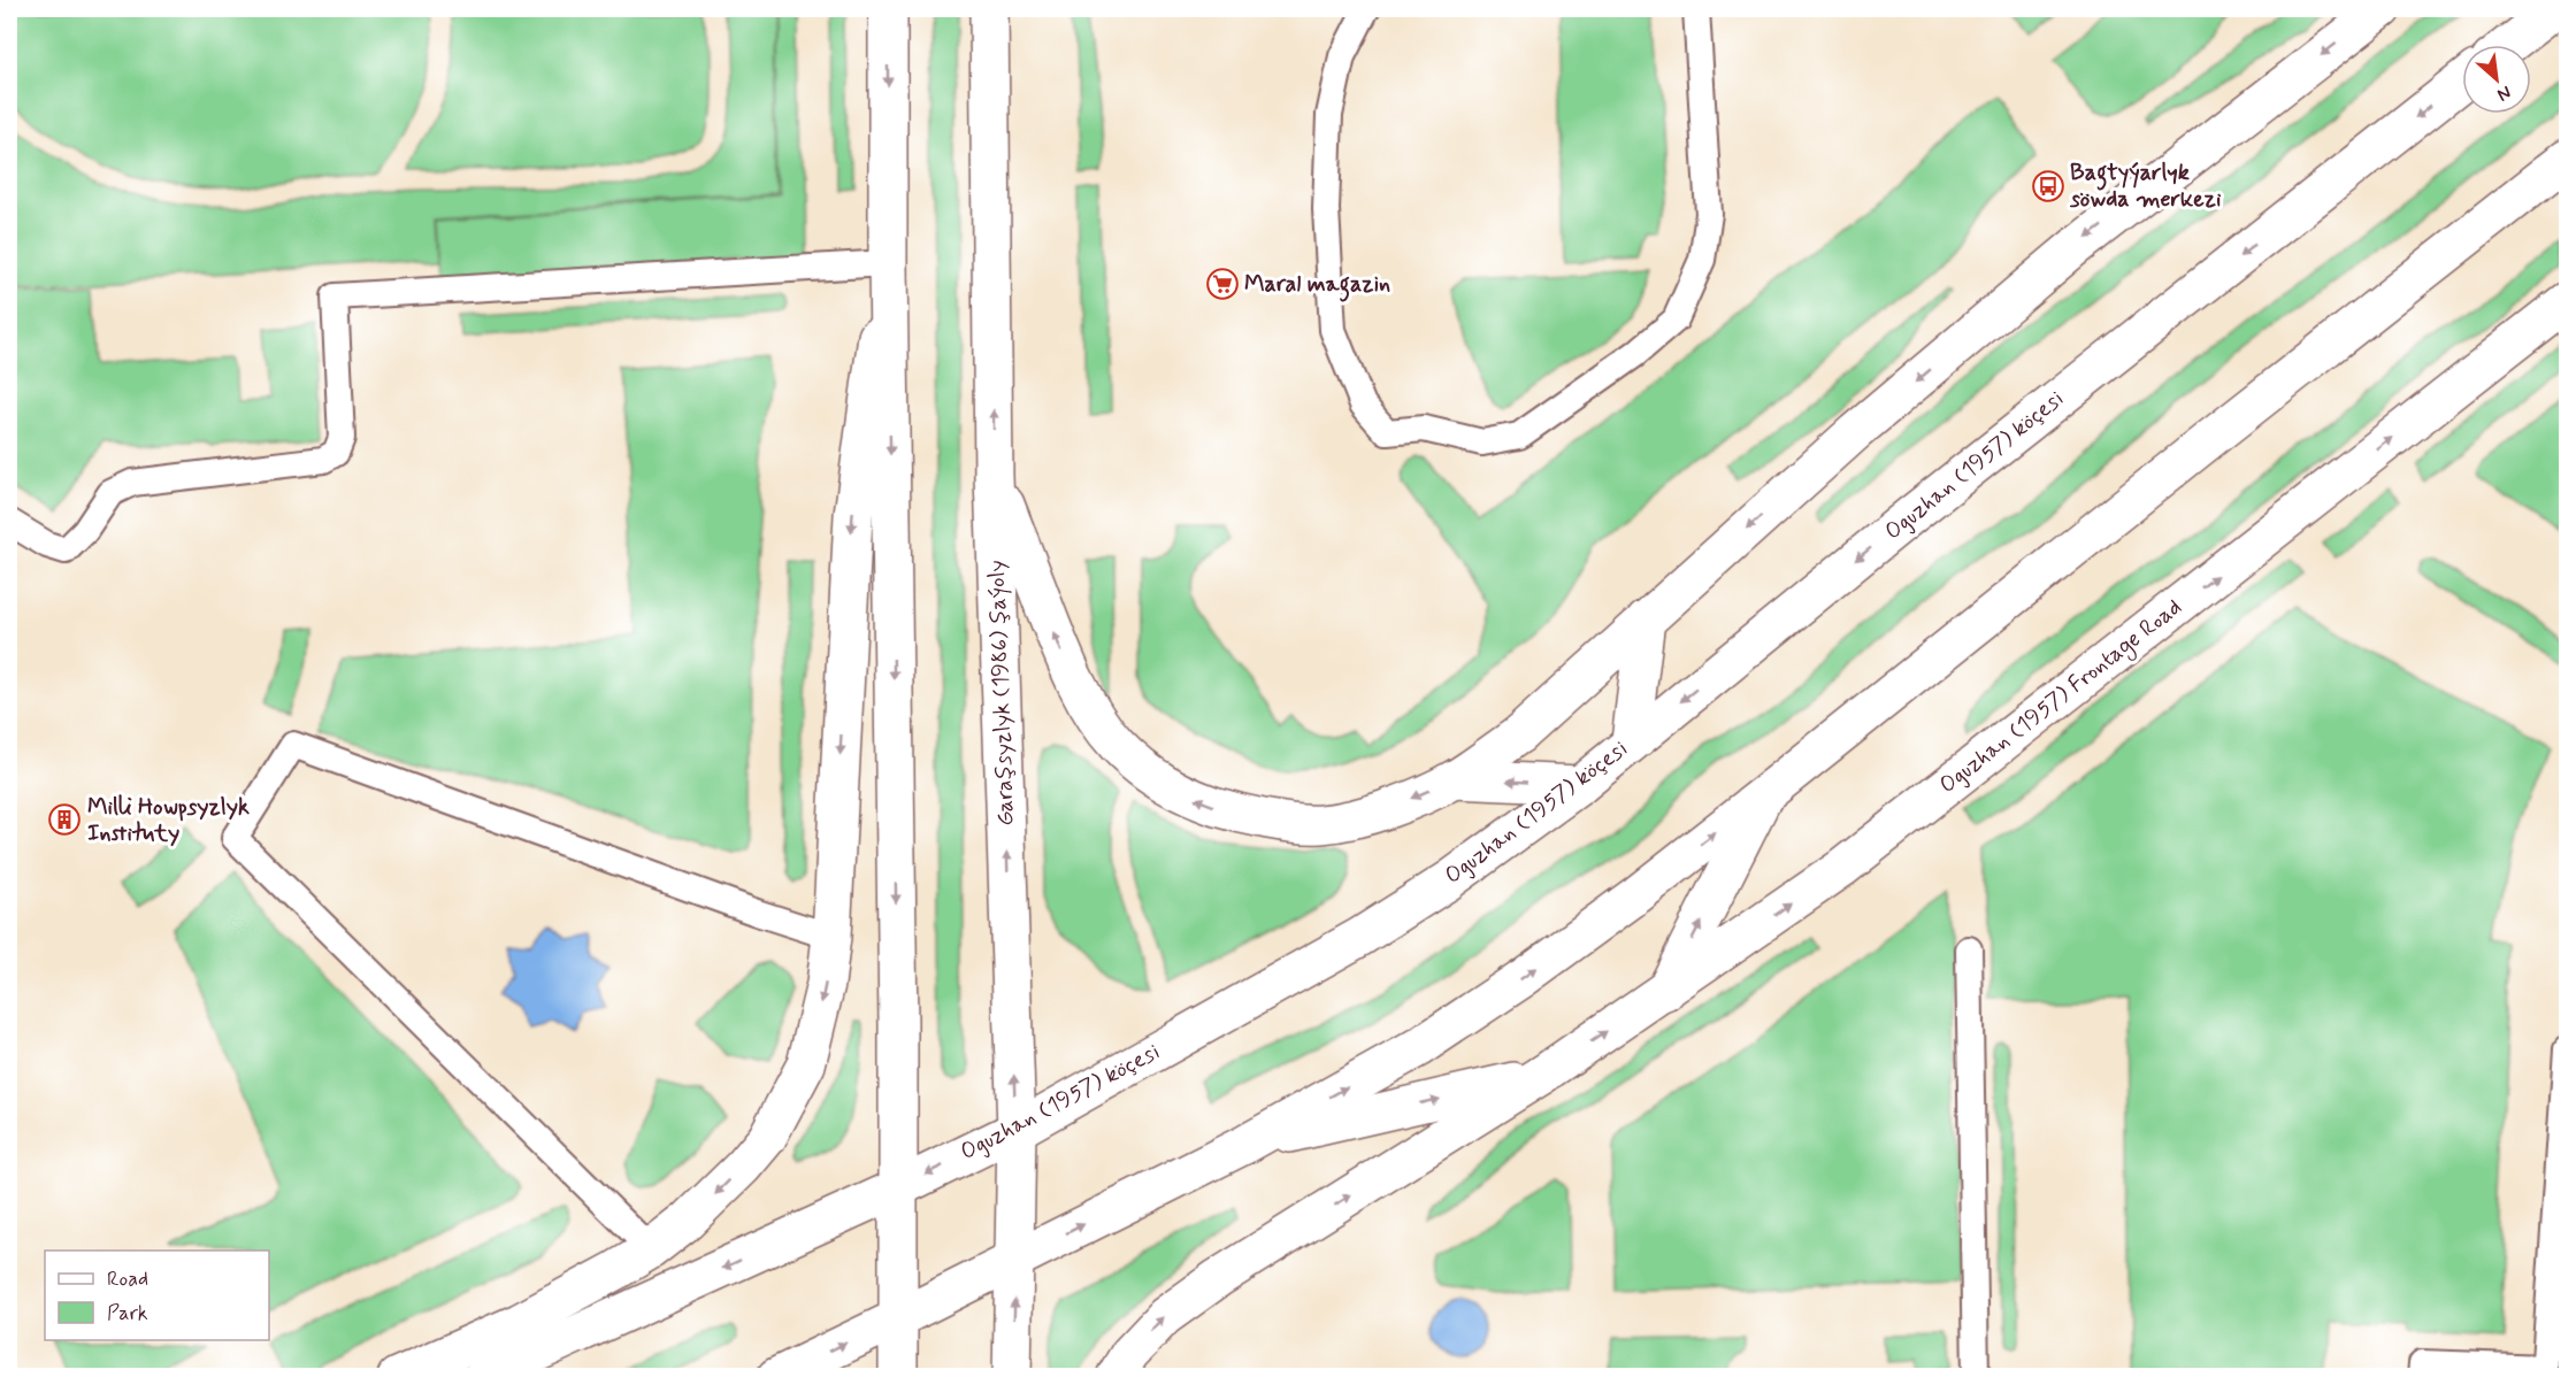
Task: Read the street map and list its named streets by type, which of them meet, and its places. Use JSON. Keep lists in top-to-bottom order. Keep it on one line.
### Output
{"streets":{"main road":["Oguzhan (1957) köçesi","Garaşsyzlyk (1986) şaýoly","Oguzhan (1957) Frontage Road"]},"crossings":[["Oguzhan (1957) köçesi","Garaşsyzlyk (1986) şaýoly"]],"places":{"bus stop":["Bagtyýarlyk söwda merkezi"],"supermarket":["Maral magazin"],"building":["Milli Howpsyzlyk Instituty"]},"legend":["Road","Park"],"north":"bottom right"}
